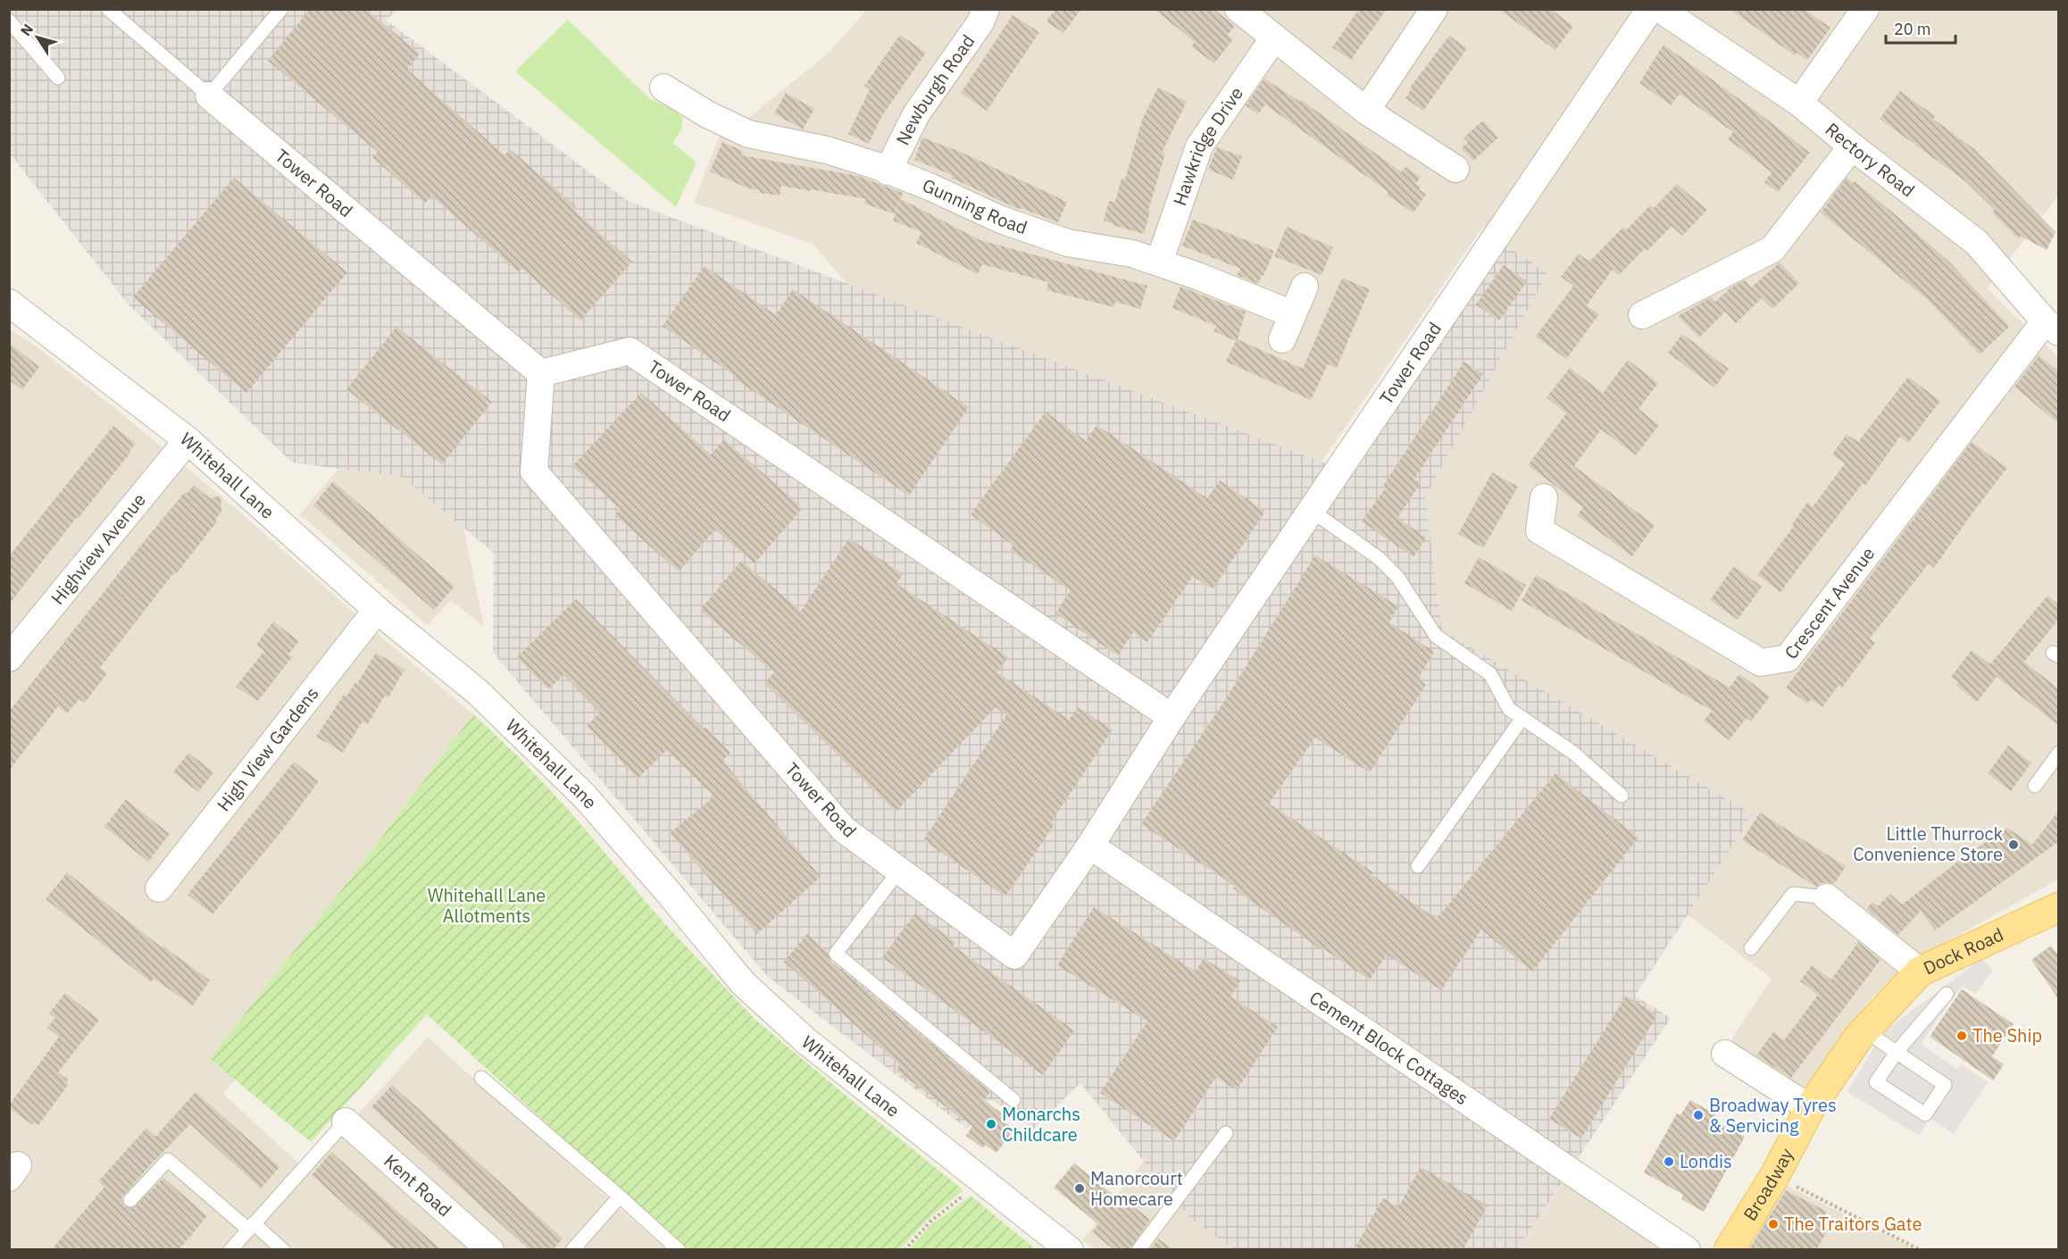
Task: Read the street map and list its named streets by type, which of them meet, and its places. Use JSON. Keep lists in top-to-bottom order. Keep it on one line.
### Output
{"streets":{"main road":["Dock Road","Broadway"],"street":["Newburgh Road","Hawkridge Drive","Rectory Road","Tower Road","Gunning Road","Whitehall Lane","Highview Avenue","Crescent Avenue","High View Gardens","Cement Block Cottages","Kent Road"]},"crossings":[["Newburgh Road","Gunning Road"],["Hawkridge Drive","Gunning Road"],["Rectory Road","Crescent Avenue"],["Tower Road","Cement Block Cottages"],["Whitehall Lane","Highview Avenue"],["Whitehall Lane","High View Gardens"],["Dock Road","Broadway"]],"parks":["Whitehall Lane Allotments"],"places":["Little Thurrock Convenience Store","The Ship","Broadway Tyres & Servicing","Monarchs Childcare","Londis","Manorcourt Homecare","The Traitors Gate"],"scale_bar":"20 m","north":"top left"}
